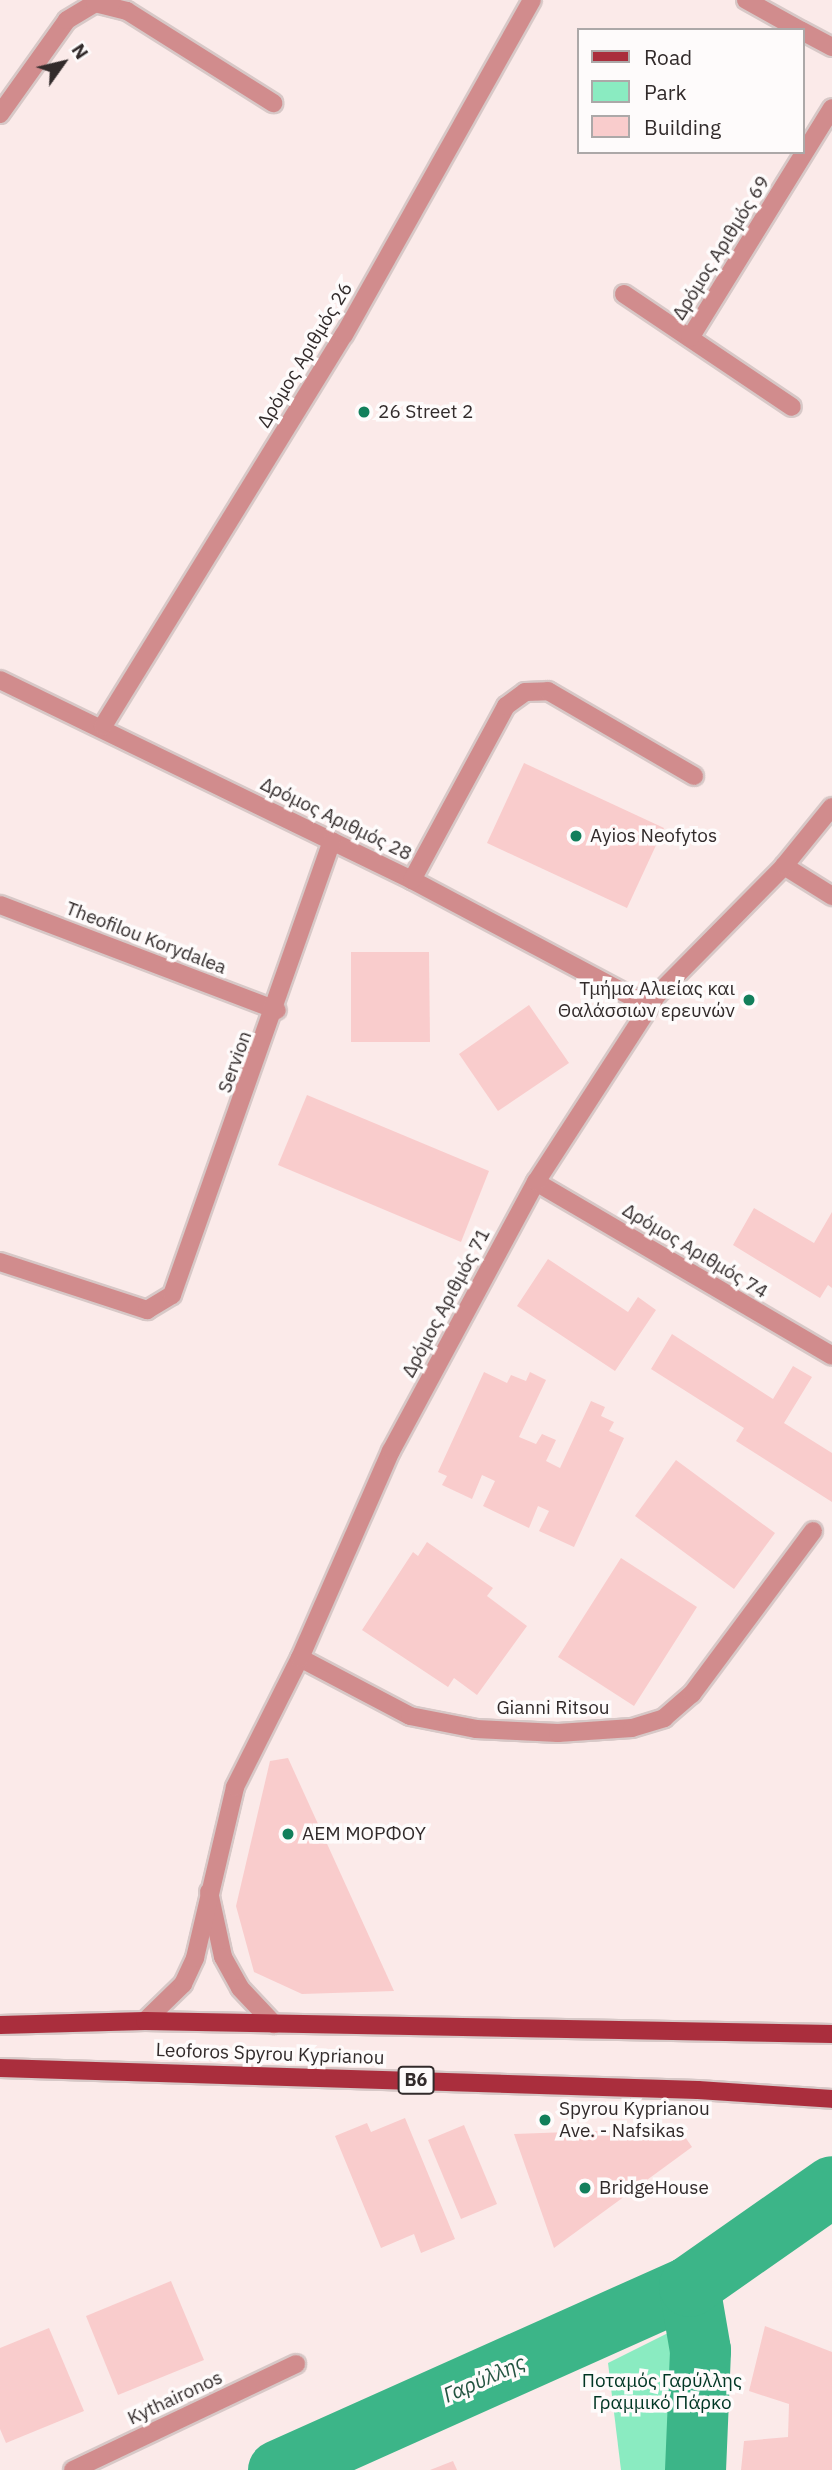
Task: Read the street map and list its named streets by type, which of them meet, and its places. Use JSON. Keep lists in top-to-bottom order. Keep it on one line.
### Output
{"streets":{"main road":["Leoforos Spyrou Kyprianou","B6"],"street":["Δρόμος Αριθμός 69","Δρόμος Αριθμός 26","Δρόμος Αριθμός 28","Theofilou Korydalea","Servion","Δρόμος Αριθμός 74","Δρόμος Αριθμός 71","Gianni Ritsou","Kythaironos"]},"crossings":[["Δρόμος Αριθμός 26","Δρόμος Αριθμός 28"],["Δρόμος Αριθμός 28","Servion"],["Δρόμος Αριθμός 28","Δρόμος Αριθμός 71"],["Theofilou Korydalea","Servion"],["Δρόμος Αριθμός 74","Δρόμος Αριθμός 71"],["Δρόμος Αριθμός 71","Gianni Ritsou"],["Δρόμος Αριθμός 71","Leoforos Spyrou Kyprianou"]],"water":["Γαρύλλης"],"parks":["Ποταμός Γαρύλλης Γραμμικό Πάρκο"],"places":["26 Street 2","Ayios Neofytos","Τμήμα Αλιείας και Θαλάσσιων ερευνών","ΑΕΜ ΜΟΡΦΟΥ","Spyrou Kyprianou Ave. - Nafsikas","BridgeHouse"],"legend":["Road","Park","Building"],"north":"top right"}
